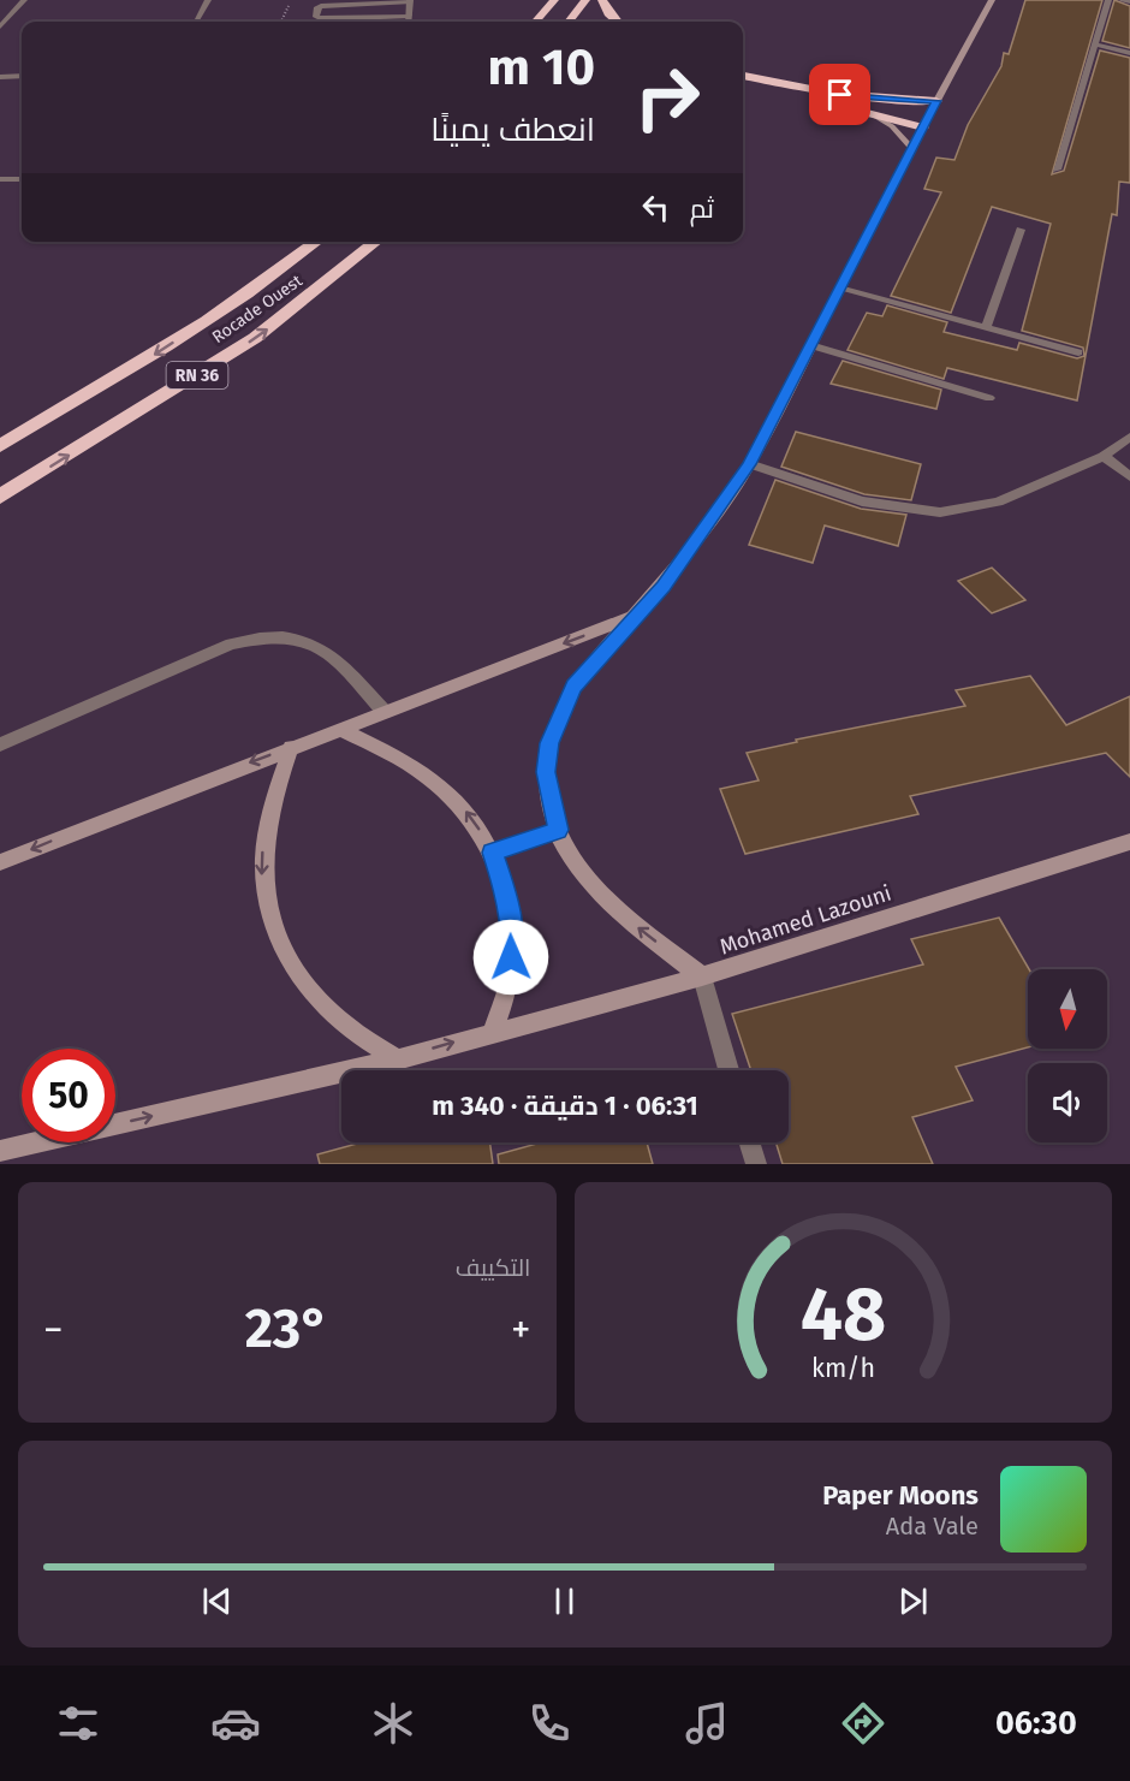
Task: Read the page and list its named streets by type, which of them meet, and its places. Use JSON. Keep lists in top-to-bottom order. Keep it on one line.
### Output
{"streets":{"highway":["Rocade Ouest","RN 36"],"main road":["Mohamed Lazouni"]},"one_way":["Mohamed Lazouni"],"north":"bottom","page":{"turn":["10 m","انعطف يمينًا"],"then":"ثم","limit":"50","trip":"06:31 · 1 دقيقة · 340 m","tile":"التكييف","heat":["−","23°","+"],"song":["Paper Moons","Ada Vale"],"tabs":"06:30","gauge":["48","km/h"]}}
